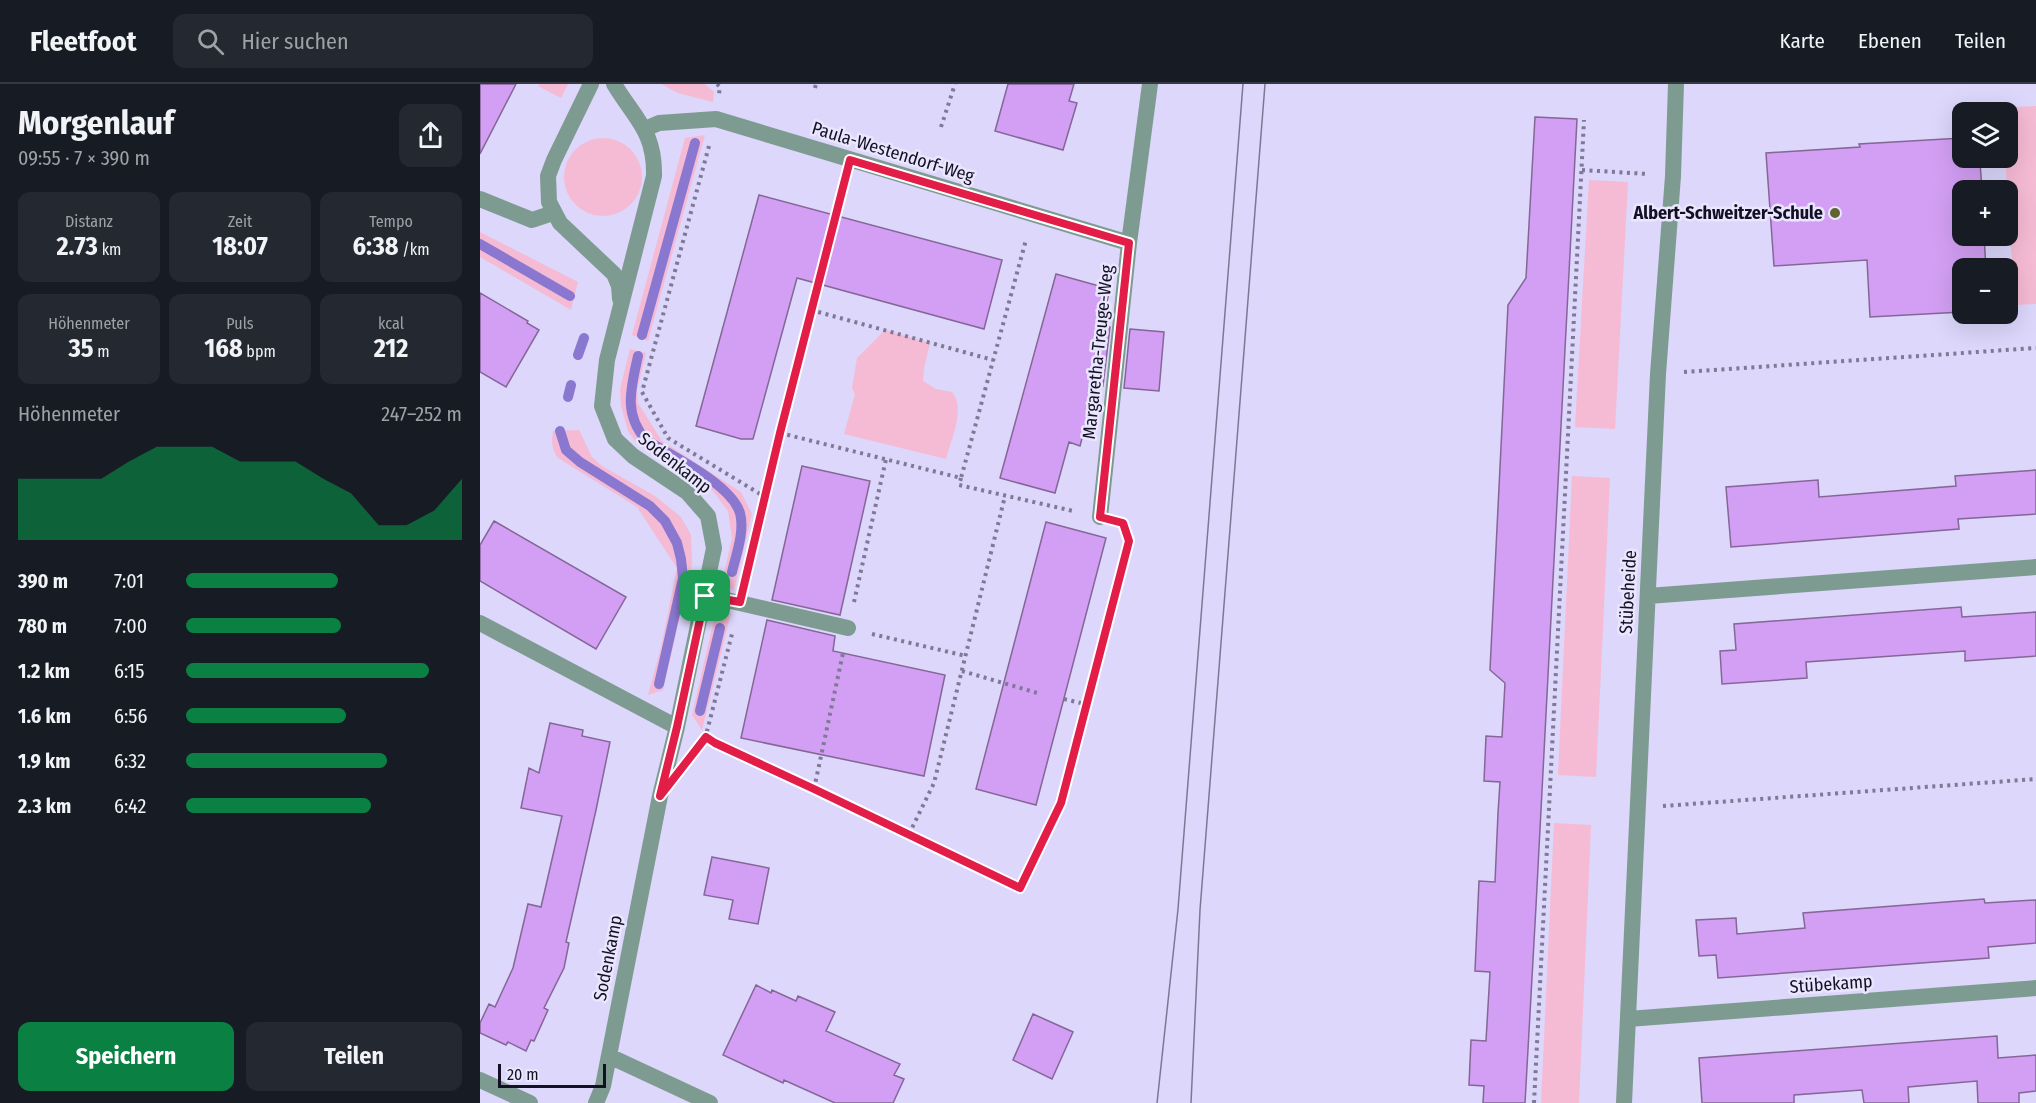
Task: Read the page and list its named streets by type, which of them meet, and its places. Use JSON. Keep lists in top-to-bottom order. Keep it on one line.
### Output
{"streets":{"street":["Paula-Westendorf-Weg","Margaretha-Treuge-Weg","Sodenkamp","Stübeheide","Stübekamp"]},"crossings":[["Paula-Westendorf-Weg","Margaretha-Treuge-Weg"],["Paula-Westendorf-Weg","Sodenkamp"],["Stübeheide","Stübekamp"]],"places":["Albert-Schweitzer-Schule"],"scale_bar":"20 m","page":{"header":"Fleetfoot","search":"Hier suchen","nav":["Karte","Ebenen","Teilen"],"heading":["Morgenlauf","09:55 · 7 × 390 m"],"map_buttons":["+","−"],"stats":[["Distanz","2.73 km"],["Zeit","18:07"],["Tempo","6:38 /km"],["Höhenmeter","35 m"],["Puls","168 bpm"],["kcal","212"]],"chart":["Höhenmeter","247–252 m"],"list":[{"name":"390 m","note":"7:01"},{"name":"780 m","note":"7:00"},{"name":"1.2 km","note":"6:15"},{"name":"1.6 km","note":"6:56"},{"name":"1.9 km","note":"6:32"},{"name":"2.3 km","note":"6:42"}],"buttons":["Speichern","Teilen"],"scale":"20 m"}}
